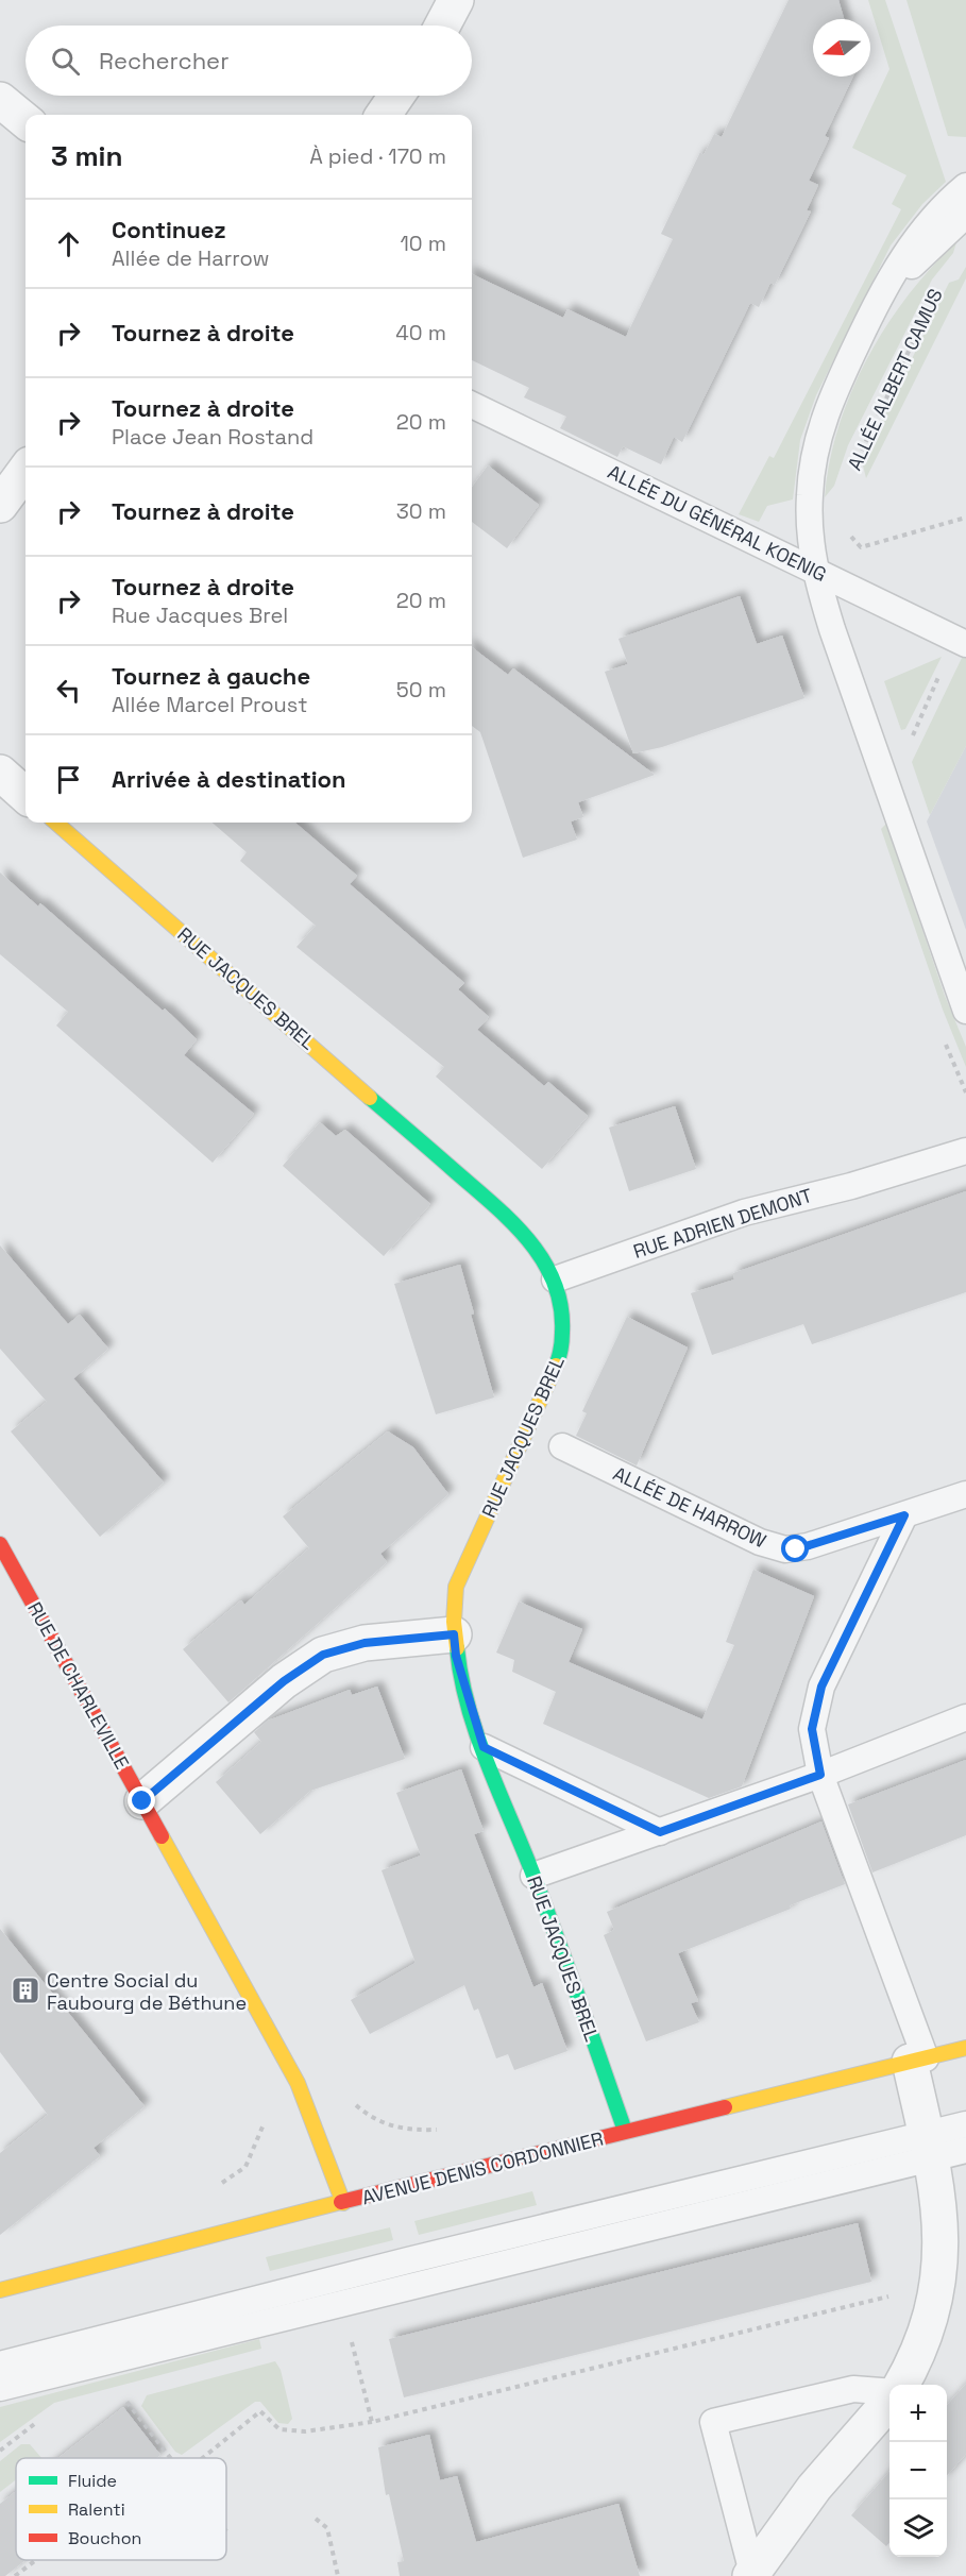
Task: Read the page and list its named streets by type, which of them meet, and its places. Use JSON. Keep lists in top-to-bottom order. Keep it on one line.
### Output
{"streets":{"street":["RUE JACQUES BREL","RUE DE CHARLEVILLE","AVENUE DENIS CORDONNIER"],"lane":["ALLÉE DU GÉNÉRAL KOENIG","RUE ADRIEN DEMONT","ALLÉE DE HARROW"],"path":["ALLÉE ALBERT CAMUS"]},"crossings":[["RUE JACQUES BREL","RUE ADRIEN DEMONT"],["RUE JACQUES BREL","AVENUE DENIS CORDONNIER"],["RUE DE CHARLEVILLE","AVENUE DENIS CORDONNIER"]],"places":{"building":["Centre Social du Faubourg de Béthune"]},"legend":["Fluide","Ralenti","Bouchon"],"north":"left","page":{"search":"Rechercher","heading":["3 min","À pied · 170 m"],"list":[["Continuez","Allée de Harrow","10 m"],["Tournez à droite","40 m"],["Tournez à droite","Place Jean Rostand","20 m"],["Tournez à droite","30 m"],["Tournez à droite","Rue Jacques Brel","20 m"],["Tournez à gauche","Allée Marcel Proust","50 m"],"Arrivée à destination"],"map_buttons":["+","−"]}}
